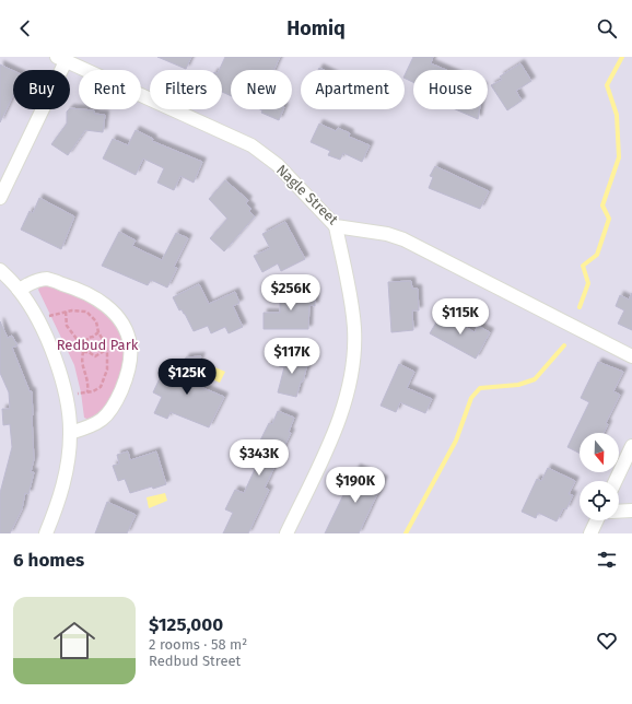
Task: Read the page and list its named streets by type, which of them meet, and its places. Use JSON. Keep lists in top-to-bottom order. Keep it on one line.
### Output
{"streets":{"street":["Nagle Street"]},"parks":["Redbud Park"],"north":"bottom","page":{"header":"Homiq","chip":["Buy","Rent","Filters","New","Apartment","House"],"price":["$256K","$115K","$117K","$125K","$343K","$190K"],"heading":"6 homes","list":[{"name":"$125,000","note":"2 rooms · 58 m² · Redbud Street"}]}}
